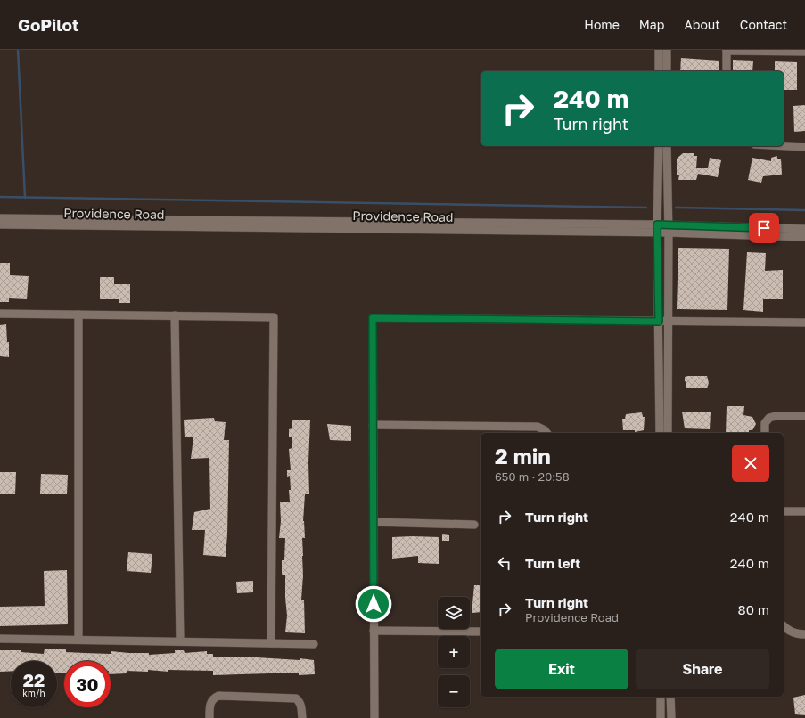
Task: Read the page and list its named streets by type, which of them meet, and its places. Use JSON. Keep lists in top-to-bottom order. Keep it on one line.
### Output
{"streets":{"street":["Providence Road"]},"page":{"header":"GoPilot","nav":["Home","Map","About","Contact"],"turn":["240 m","Turn right"],"heading":["2 min","650 m · 20:58"],"list":[{"name":"Turn right","value":"240 m"},{"name":"Turn left","value":"240 m"},{"name":"Turn right","note":"Providence Road","value":"80 m"}],"map_buttons":["+","−"],"buttons":["Exit","Share"],"speed":"22 km/h","limit":"30"}}
